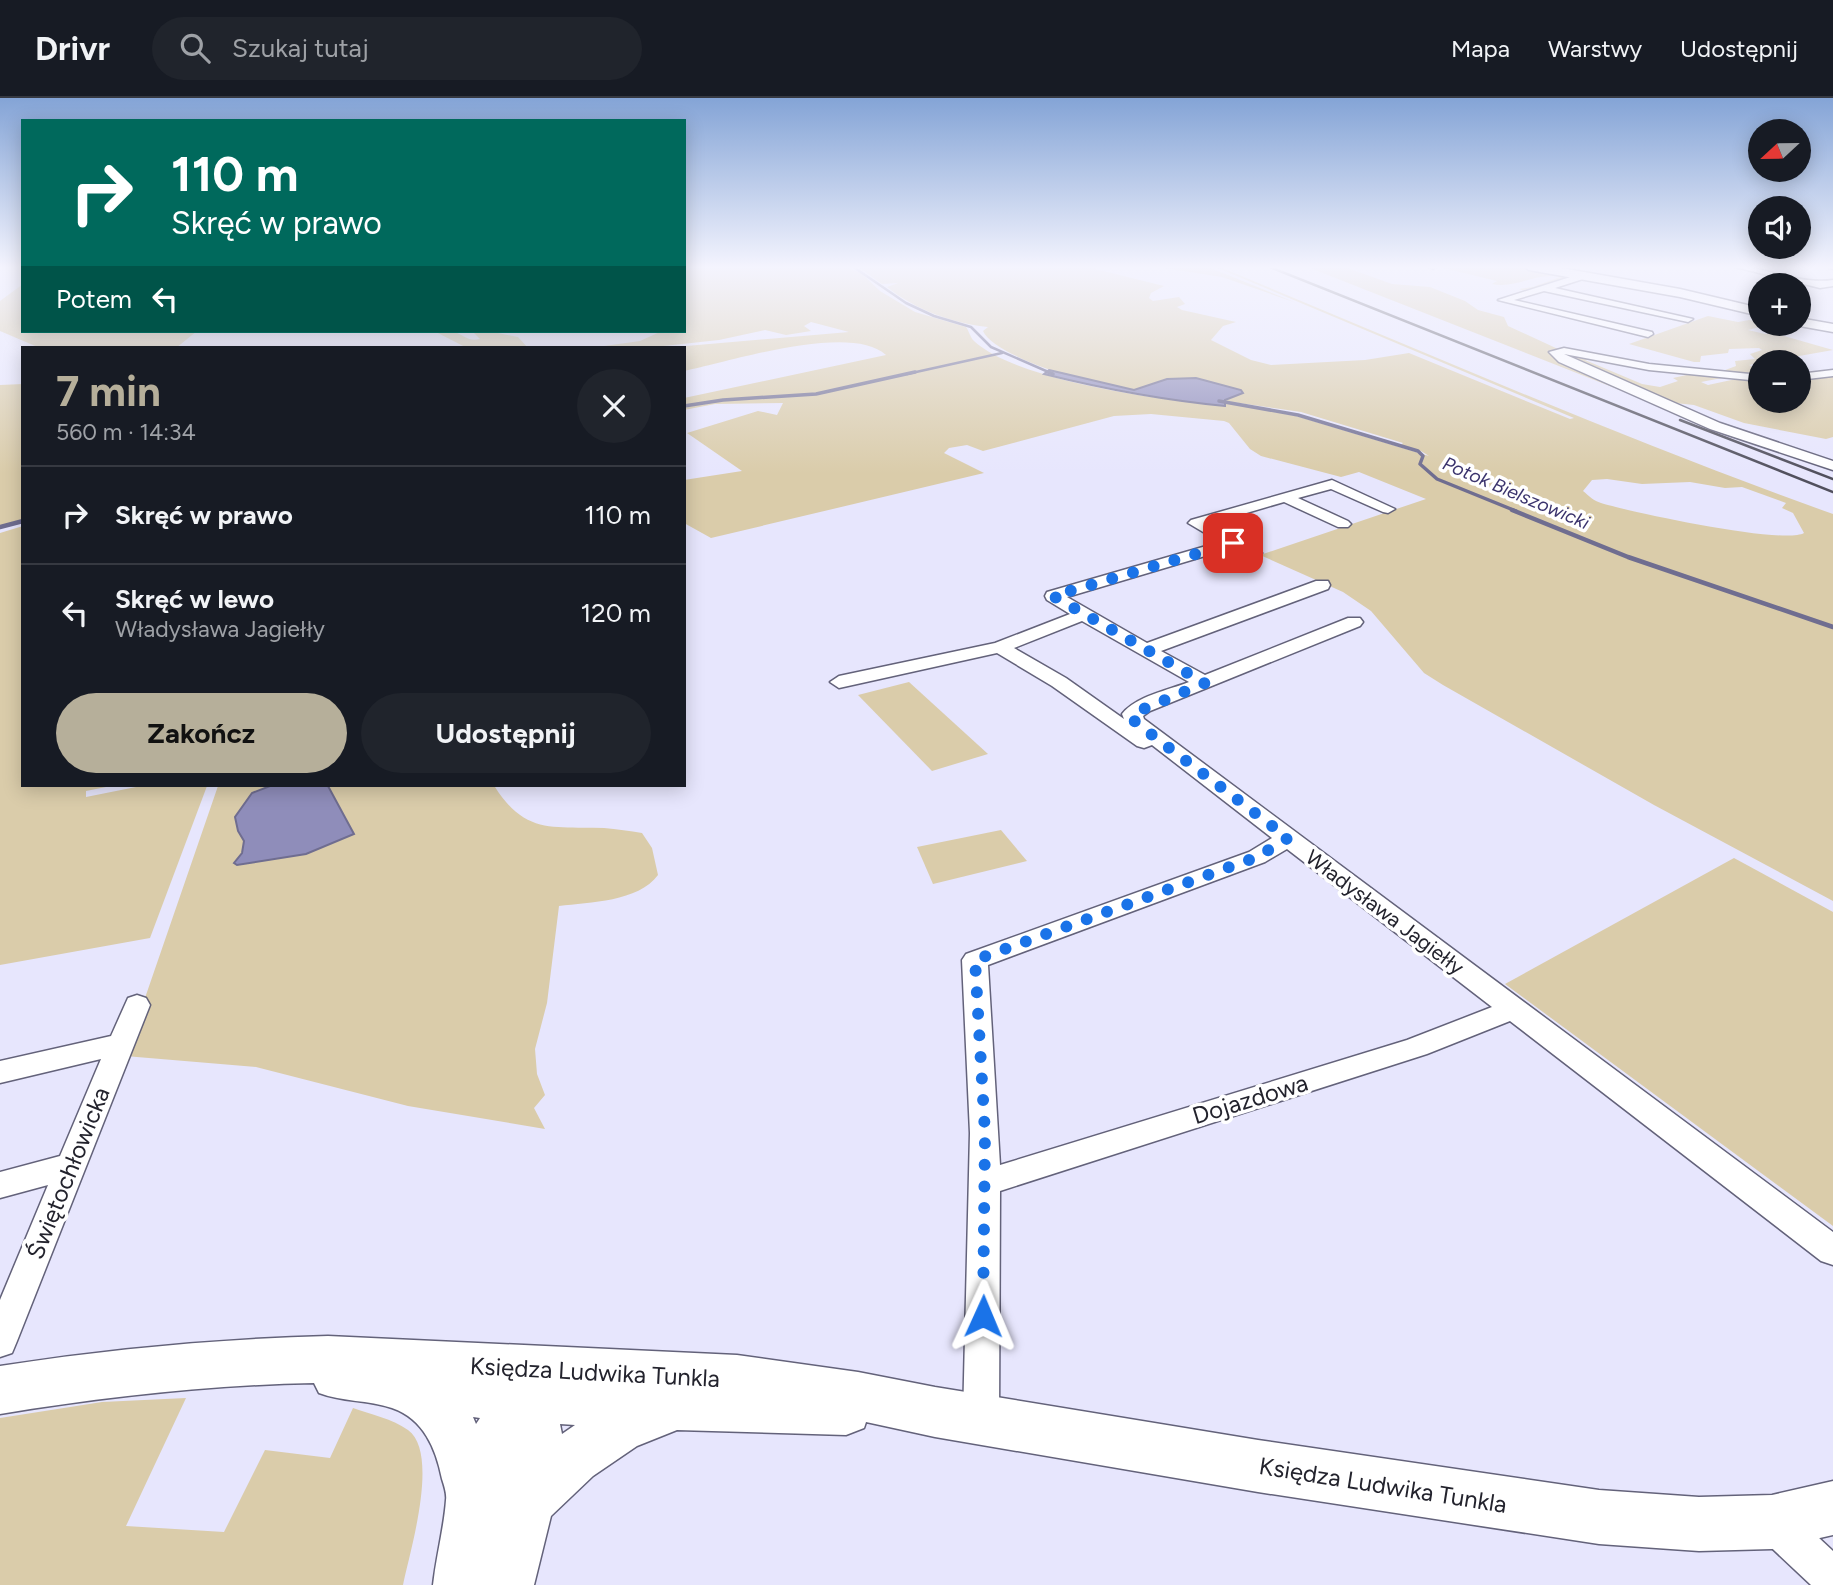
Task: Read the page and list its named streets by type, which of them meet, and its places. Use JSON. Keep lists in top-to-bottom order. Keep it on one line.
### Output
{"streets":{"street":["Władysława Jagiełły","Dojazdowa","Świętochłowicka","Księdza Ludwika Tunkla"]},"crossings":[["Władysława Jagiełły","Dojazdowa"]],"water":["Potok Bielszowicki"],"north":"left","page":{"header":"Drivr","search":"Szukaj tutaj","nav":["Mapa","Warstwy","Udostępnij"],"map_buttons":["+","−"],"turn":["110 m","Skręć w prawo"],"then":"Potem","heading":["7 min","560 m · 14:34"],"list":[{"name":"Skręć w prawo","value":"110 m"},{"name":"Skręć w lewo","note":"Władysława Jagiełły","value":"120 m"}],"buttons":["Zakończ","Udostępnij"]}}
